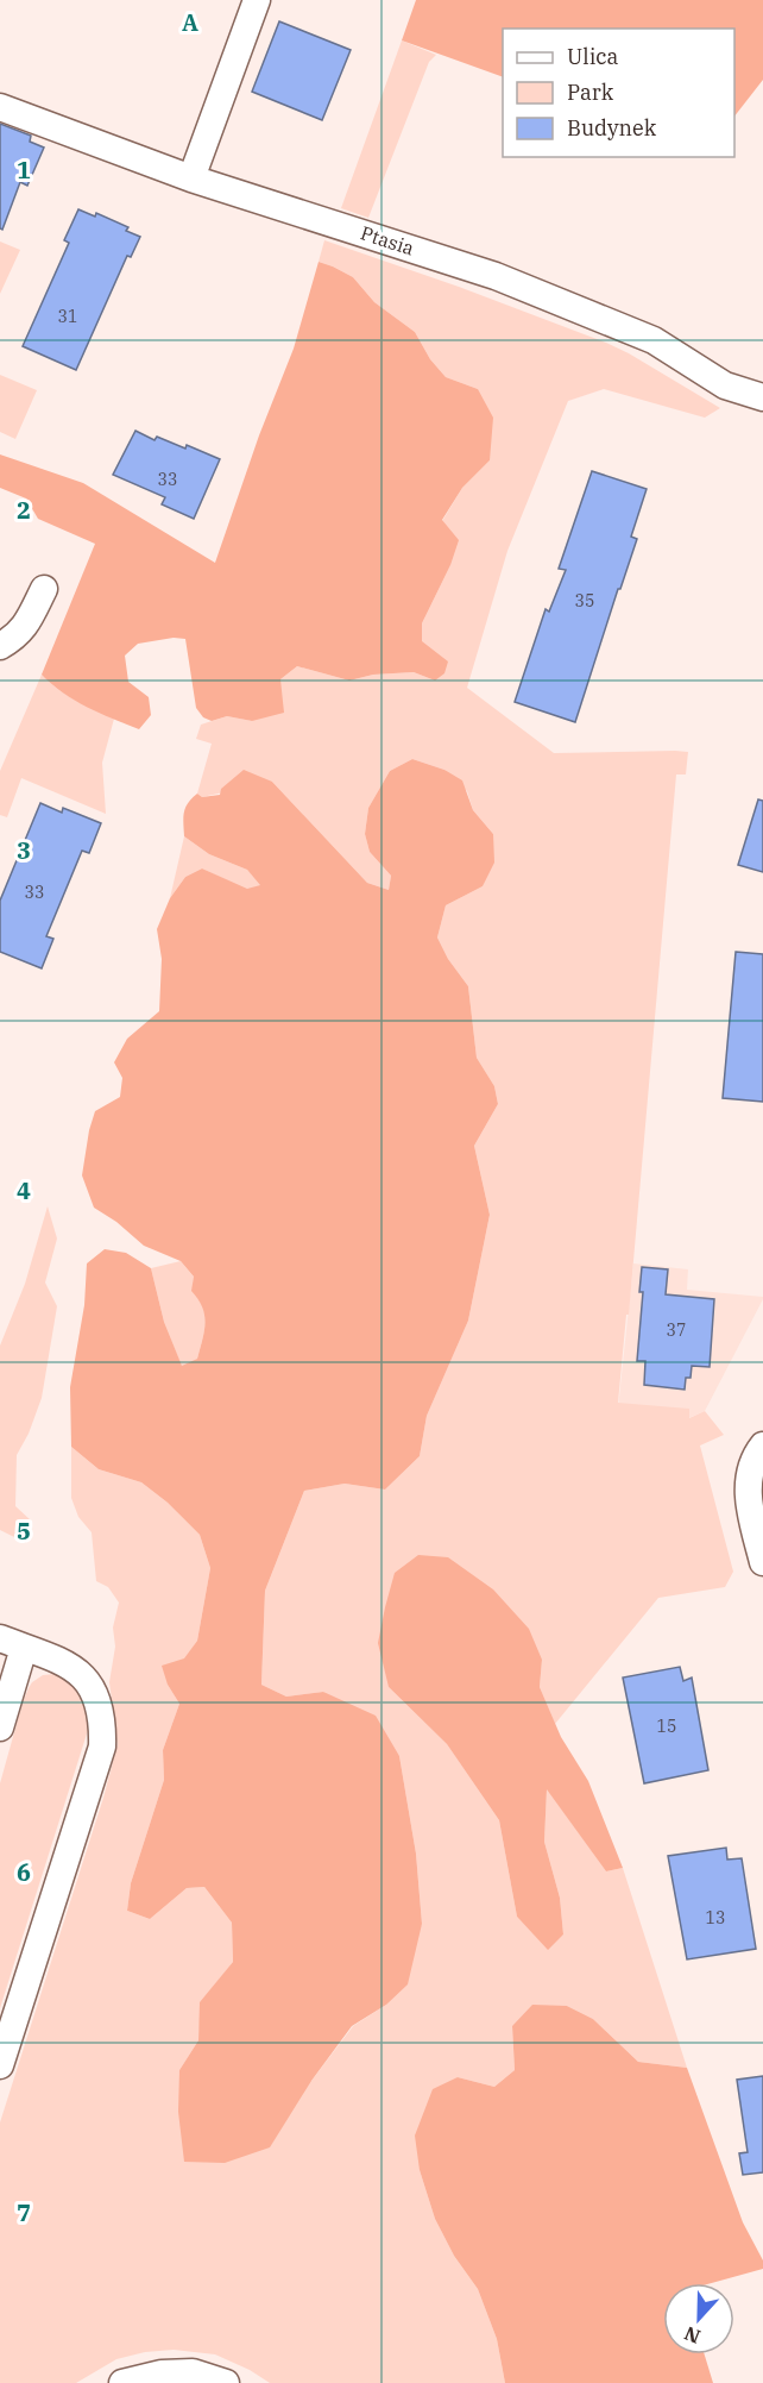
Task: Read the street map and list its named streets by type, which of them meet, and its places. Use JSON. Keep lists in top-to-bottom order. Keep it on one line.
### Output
{"streets":{"street":["Ptasia"]},"house_numbers":["31","33","35","33","37","15","13"],"legend":["Ulica","Park","Budynek"],"north":"bottom","grid":{"columns":["A"],"rows":["1","2","3","4","5","6","7"]}}
